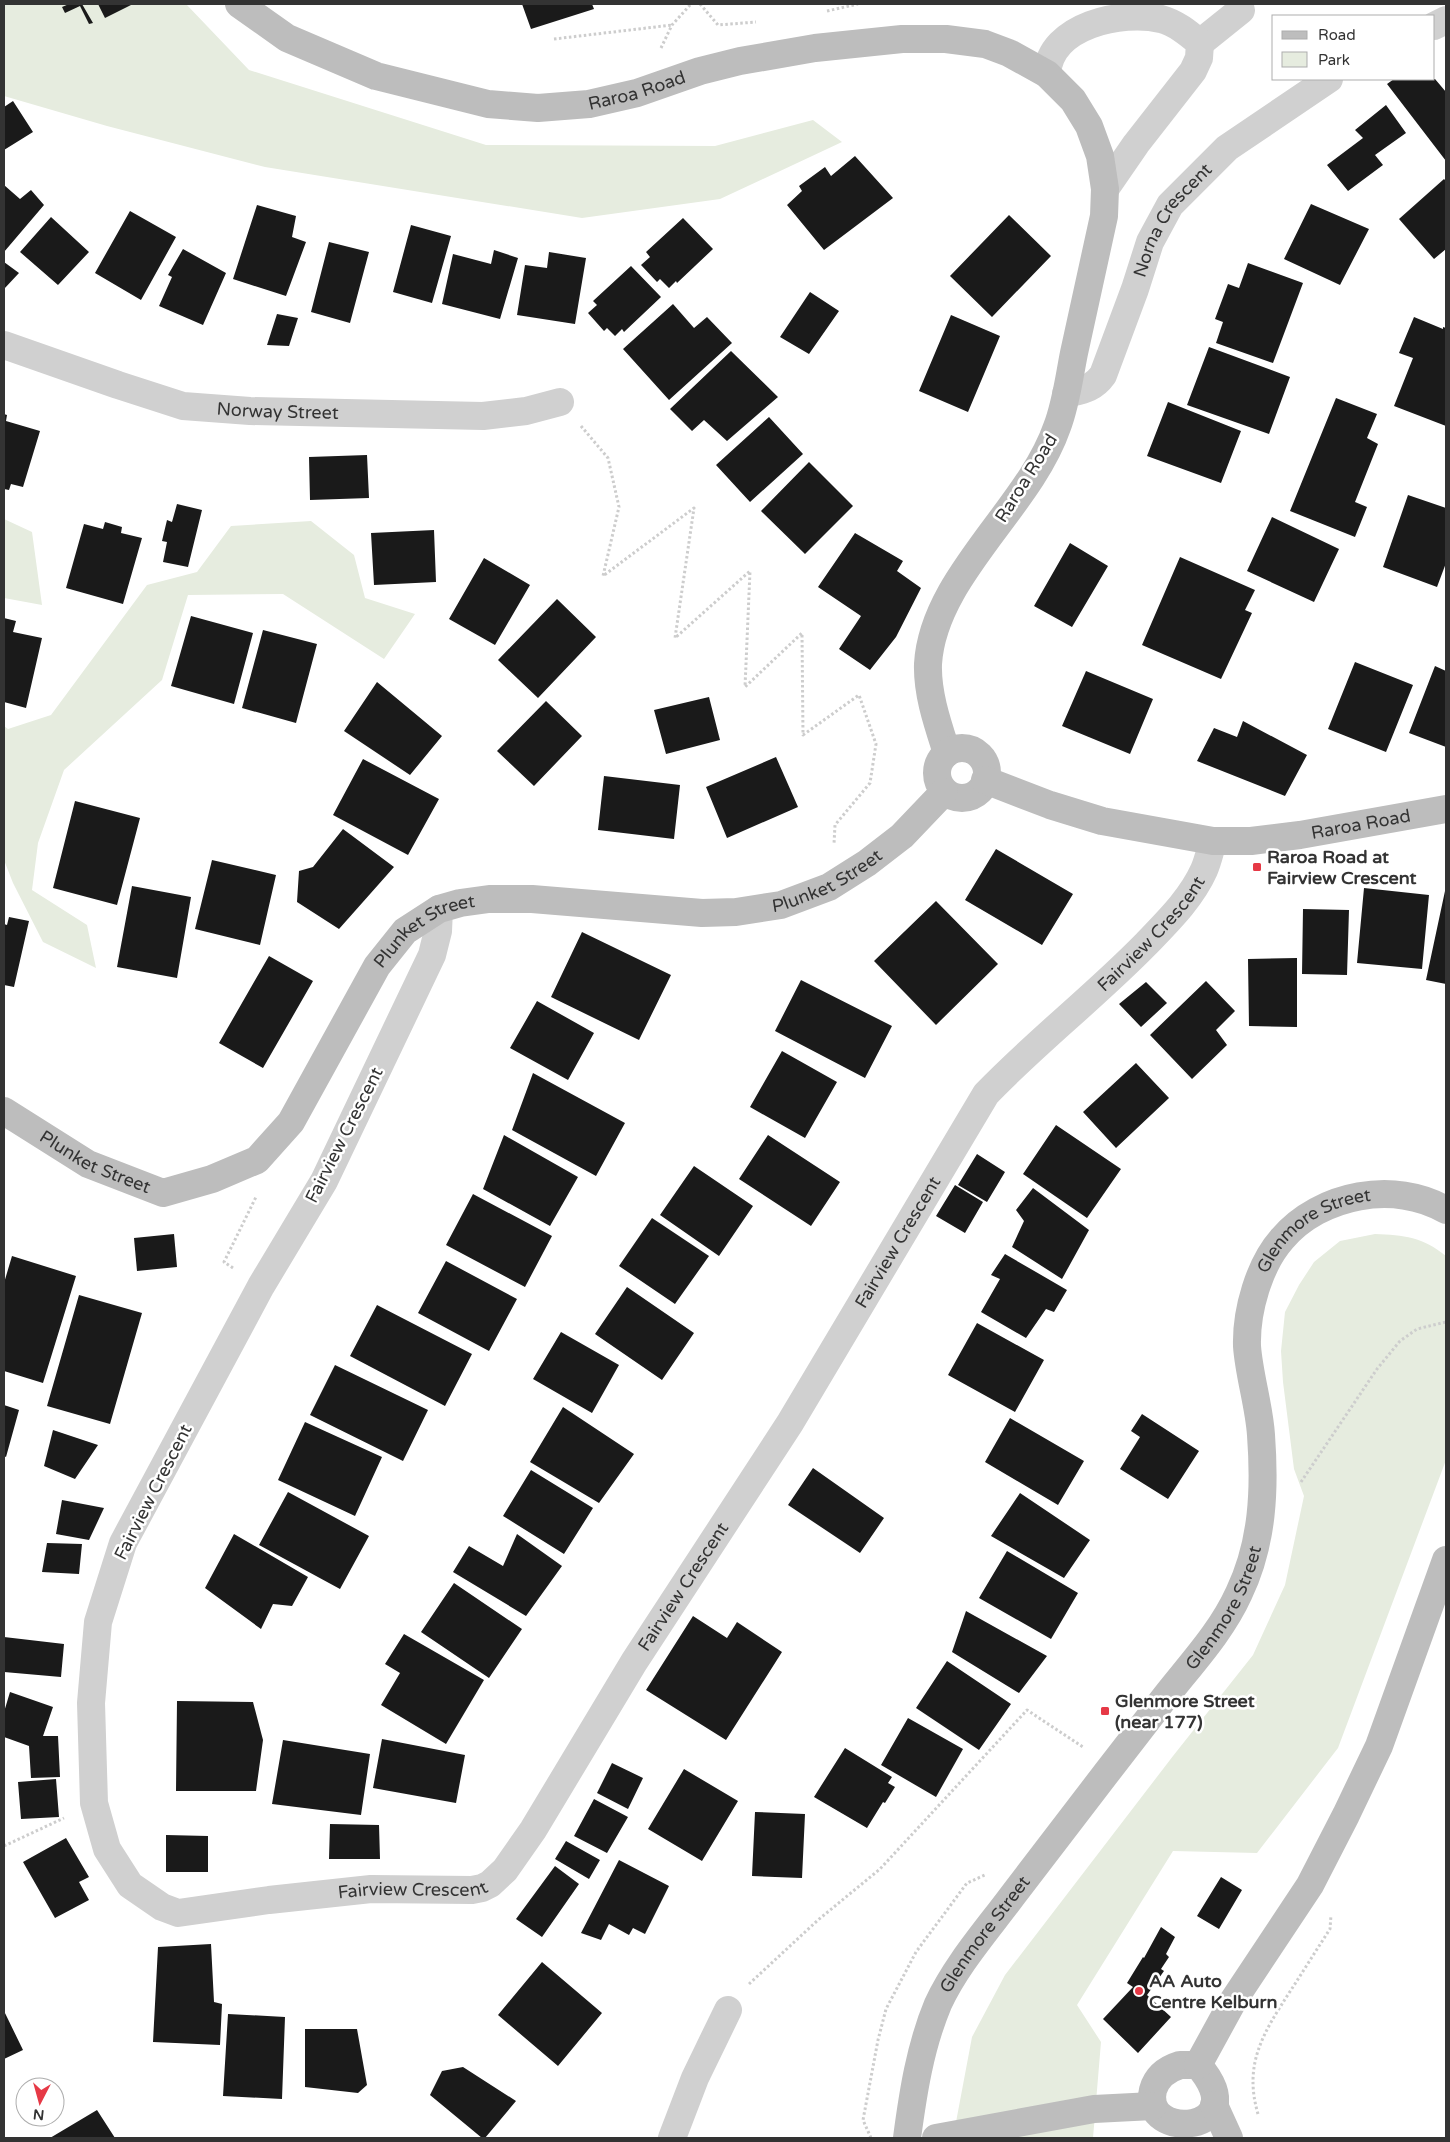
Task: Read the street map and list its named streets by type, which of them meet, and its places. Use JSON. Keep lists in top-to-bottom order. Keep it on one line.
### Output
{"streets":{"main road":["Raroa Road","Plunket Street","Glenmore Street"],"street":["Norna Crescent","Norway Street","Fairview Crescent"]},"crossings":[["Raroa Road","Norna Crescent"],["Raroa Road","Plunket Street"],["Raroa Road","Fairview Crescent"],["Plunket Street","Fairview Crescent"]],"places":{"transit":["Raroa Road at Fairview Crescent","Glenmore Street (near 177)"],"other":["AA Auto Centre Kelburn"]},"legend":["Road","Park"],"north":"bottom"}
